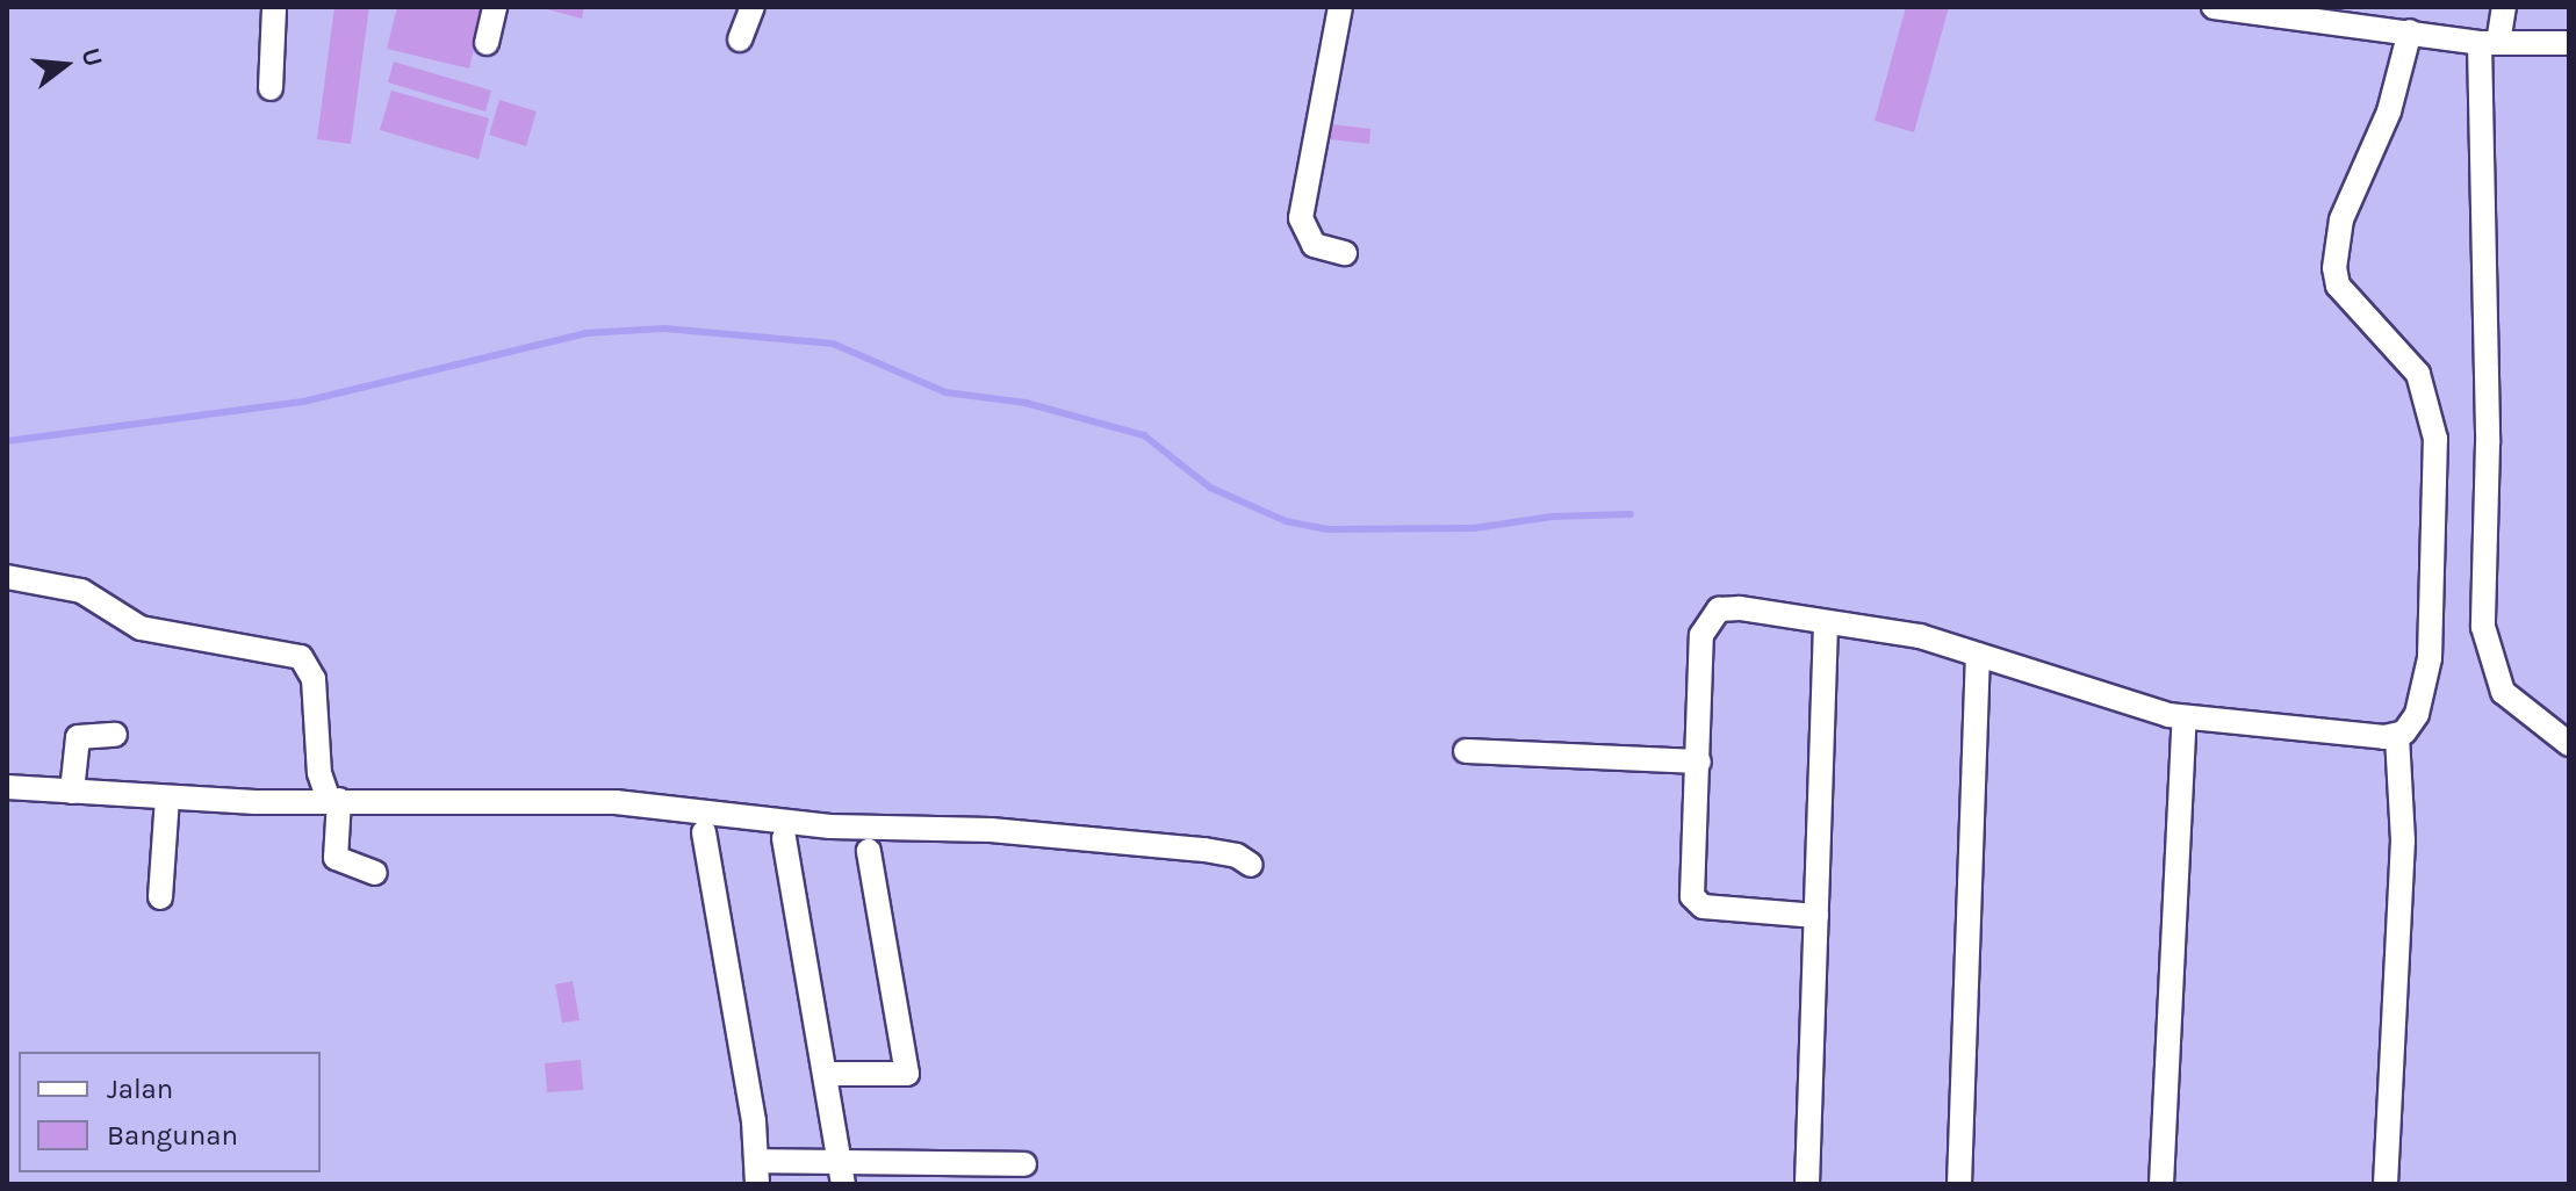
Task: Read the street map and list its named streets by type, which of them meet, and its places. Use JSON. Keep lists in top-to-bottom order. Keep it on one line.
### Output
{"legend":["Jalan","Bangunan"],"north":"right"}
